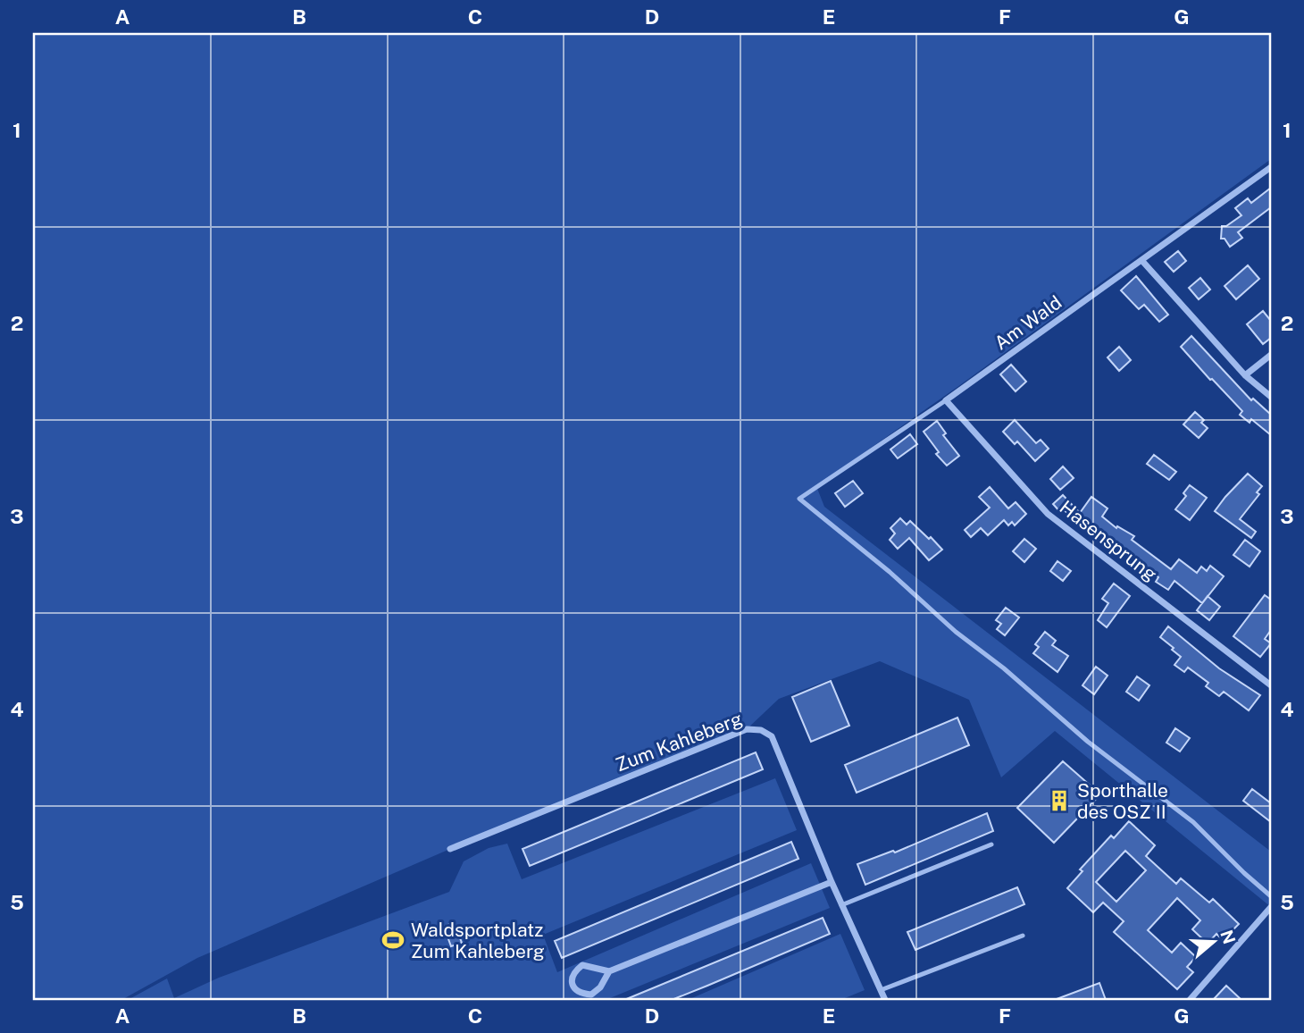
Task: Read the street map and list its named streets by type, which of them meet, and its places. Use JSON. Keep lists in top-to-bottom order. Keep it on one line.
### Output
{"streets":{"street":["Am Wald","Hasensprung","Zum Kahleberg"]},"crossings":[["Am Wald","Hasensprung"]],"places":{"building":["Sporthalle des OSZ II"],"sports":["Waldsportplatz Zum Kahleberg"]},"north":"right","grid":{"columns":["A","B","C","D","E","F","G"],"rows":["1","2","3","4","5"]}}
